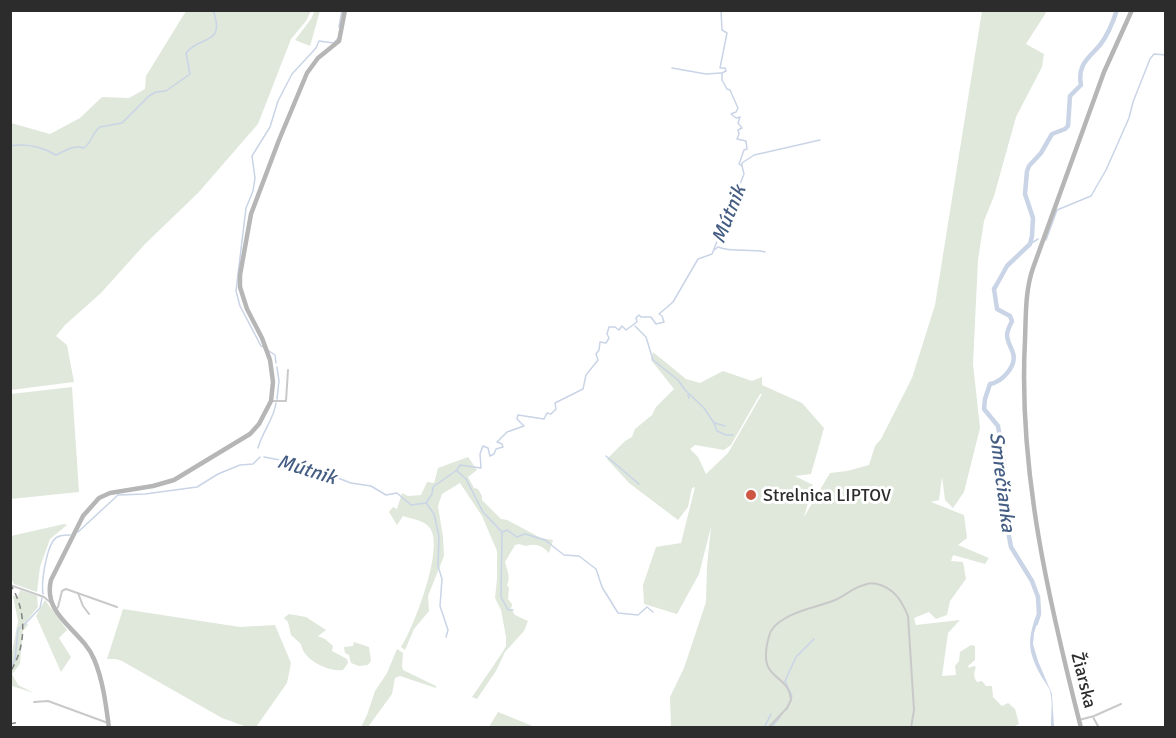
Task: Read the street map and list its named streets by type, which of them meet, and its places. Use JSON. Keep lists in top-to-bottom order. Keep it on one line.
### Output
{"streets":{"street":["Žiarska"]},"water":["Mútnik","Smrečianka"],"places":["Strelnica LIPTOV"]}
